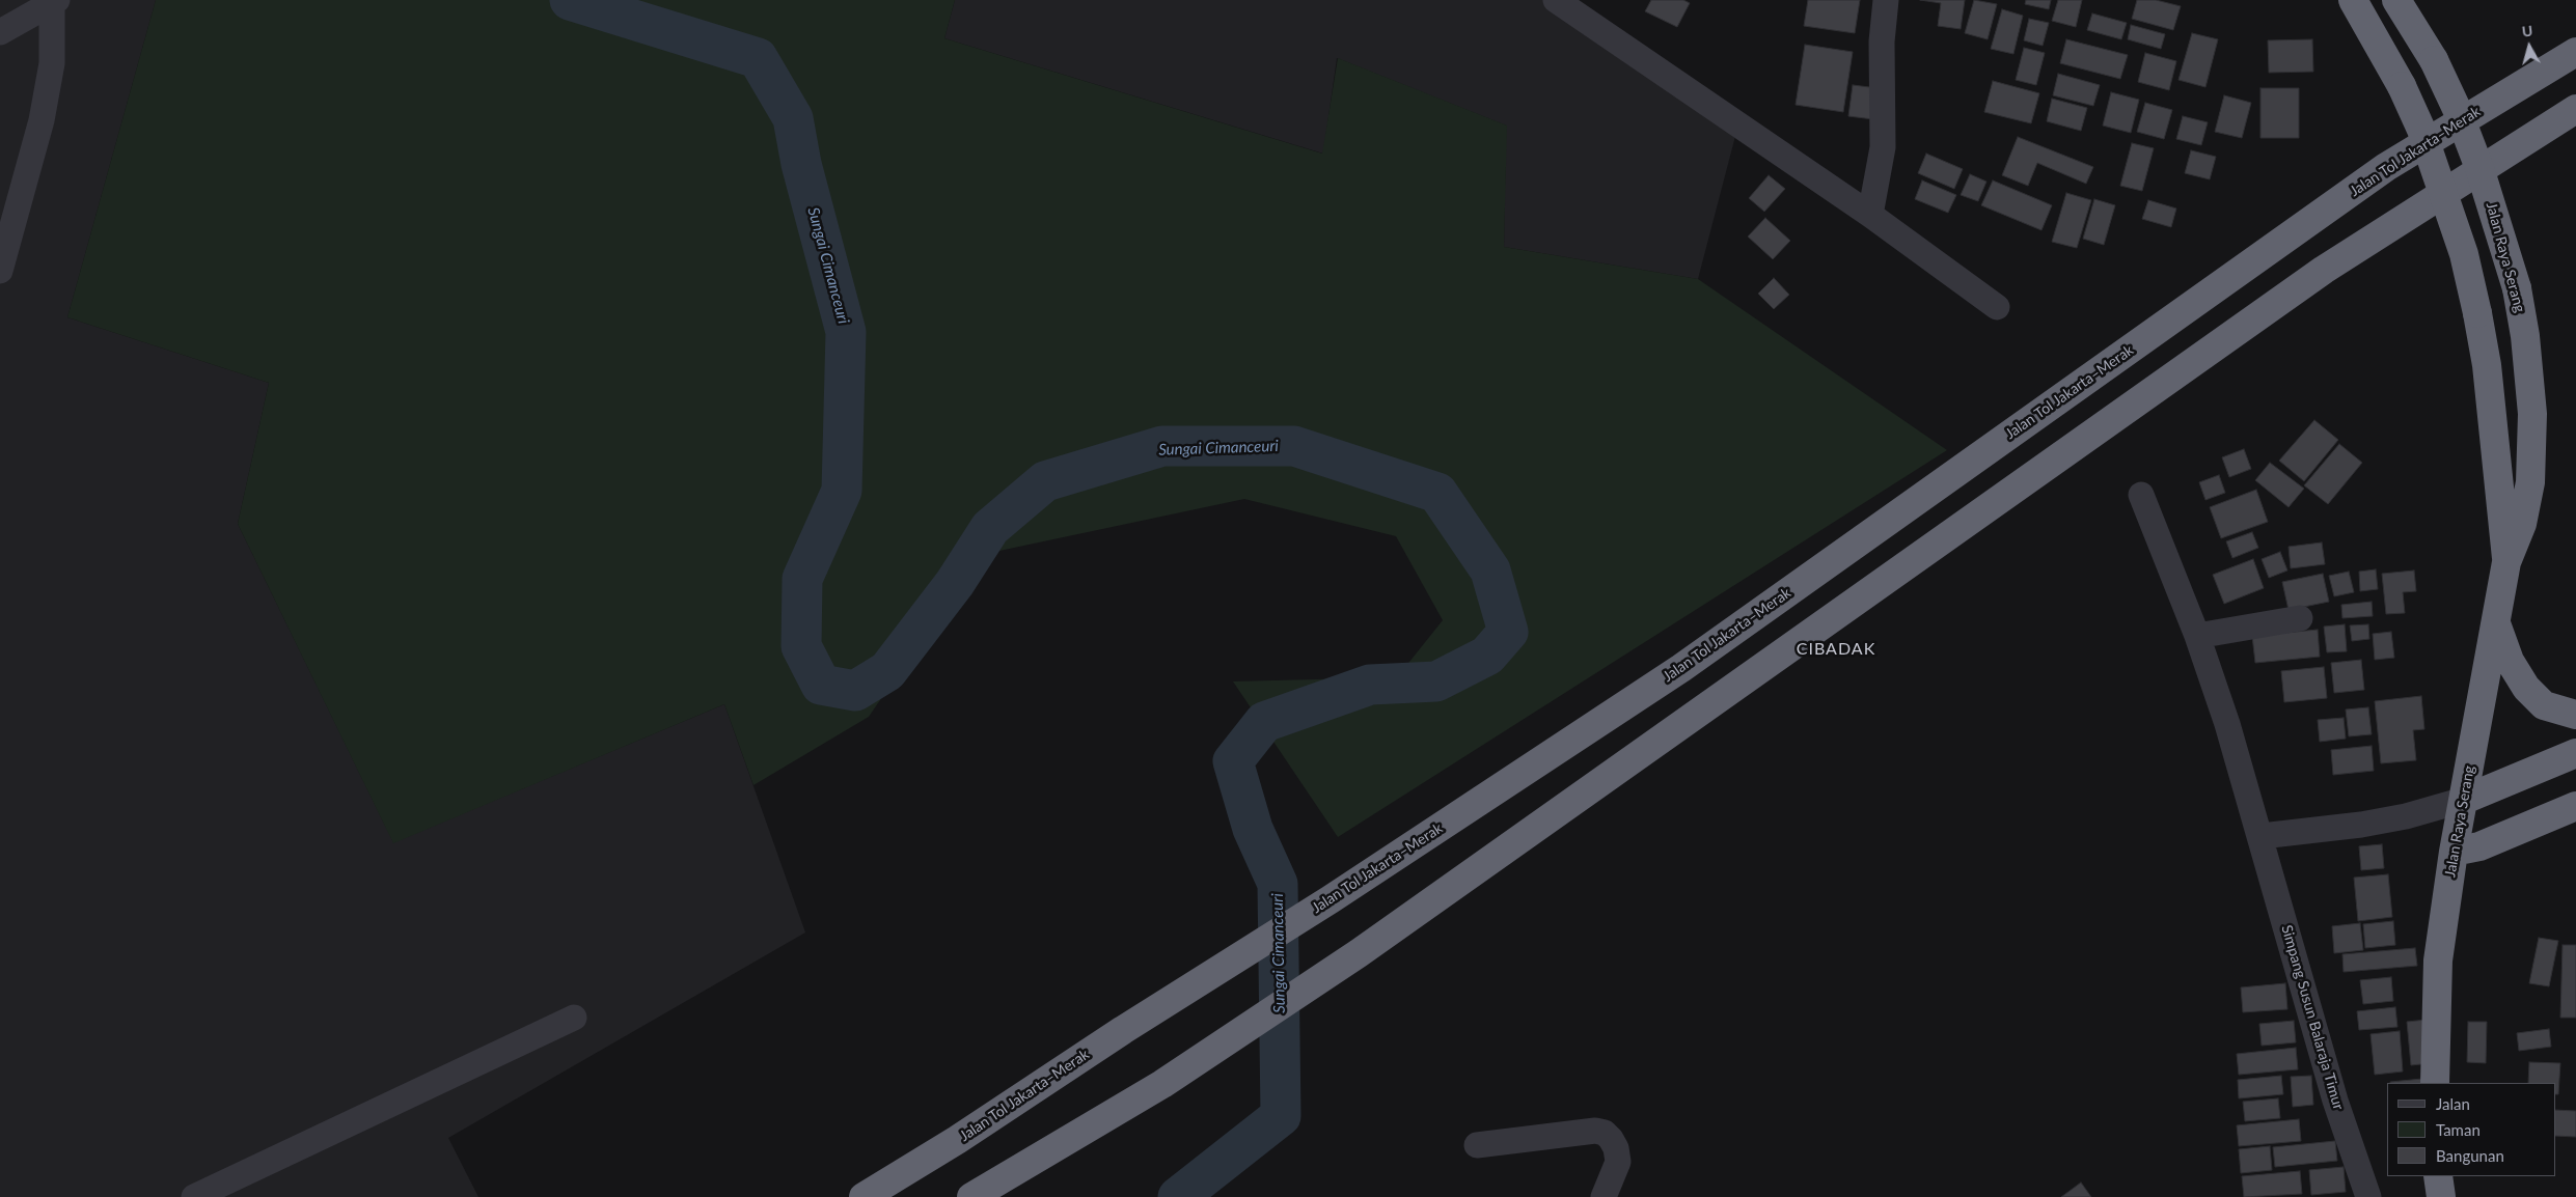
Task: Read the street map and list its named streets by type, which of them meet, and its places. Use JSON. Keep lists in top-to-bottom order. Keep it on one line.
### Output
{"streets":{"highway":["Jalan Tol Jakarta–Merak","Jalan Raya Serang"],"street":["Simpang Susun Balaraja Timur"]},"districts":["CIBADAK"],"water":["Sungai Cimanceuri"],"legend":["Jalan","Taman","Bangunan"],"north":"top"}
